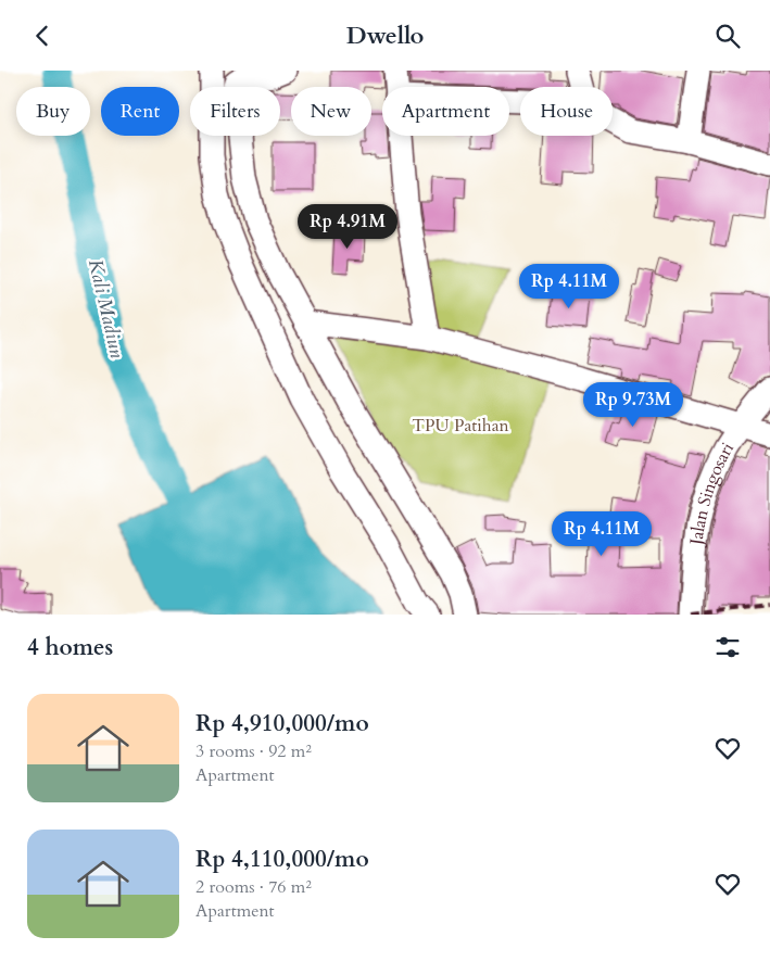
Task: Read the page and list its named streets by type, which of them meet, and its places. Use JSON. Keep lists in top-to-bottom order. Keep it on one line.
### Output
{"streets":{"street":["Jalan Singosari"]},"water":["Kali Madiun"],"parks":["TPU Patihan"],"page":{"header":"Dwello","chip":["Buy","Rent","Filters","New","Apartment","House"],"price":["Rp 4.91M","Rp 4.11M","Rp 9.73M","Rp 4.11M"],"heading":"4 homes","list":[{"name":"Rp 4,910,000/mo","note":"3 rooms · 92 m² · Apartment"},{"name":"Rp 4,110,000/mo","note":"2 rooms · 76 m² · Apartment"}]}}
